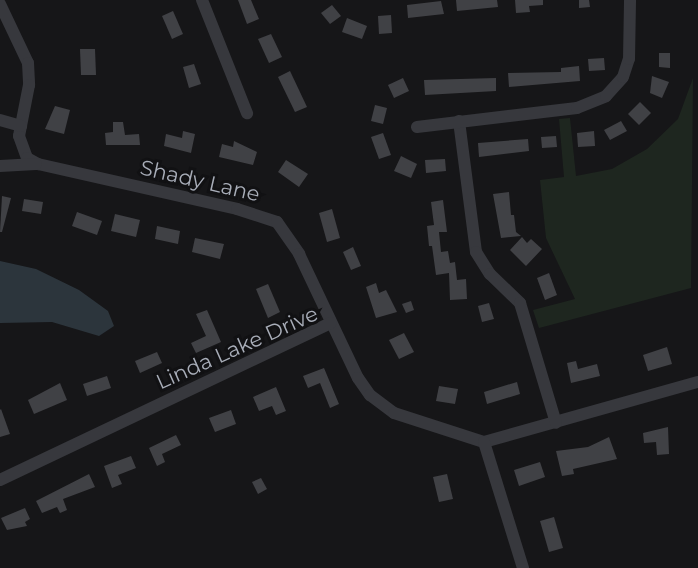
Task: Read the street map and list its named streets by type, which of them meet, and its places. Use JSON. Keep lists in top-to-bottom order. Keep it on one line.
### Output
{"streets":{"street":["Shady Lane","Linda Lake Drive"]},"crossings":[["Shady Lane","Linda Lake Drive"]]}
